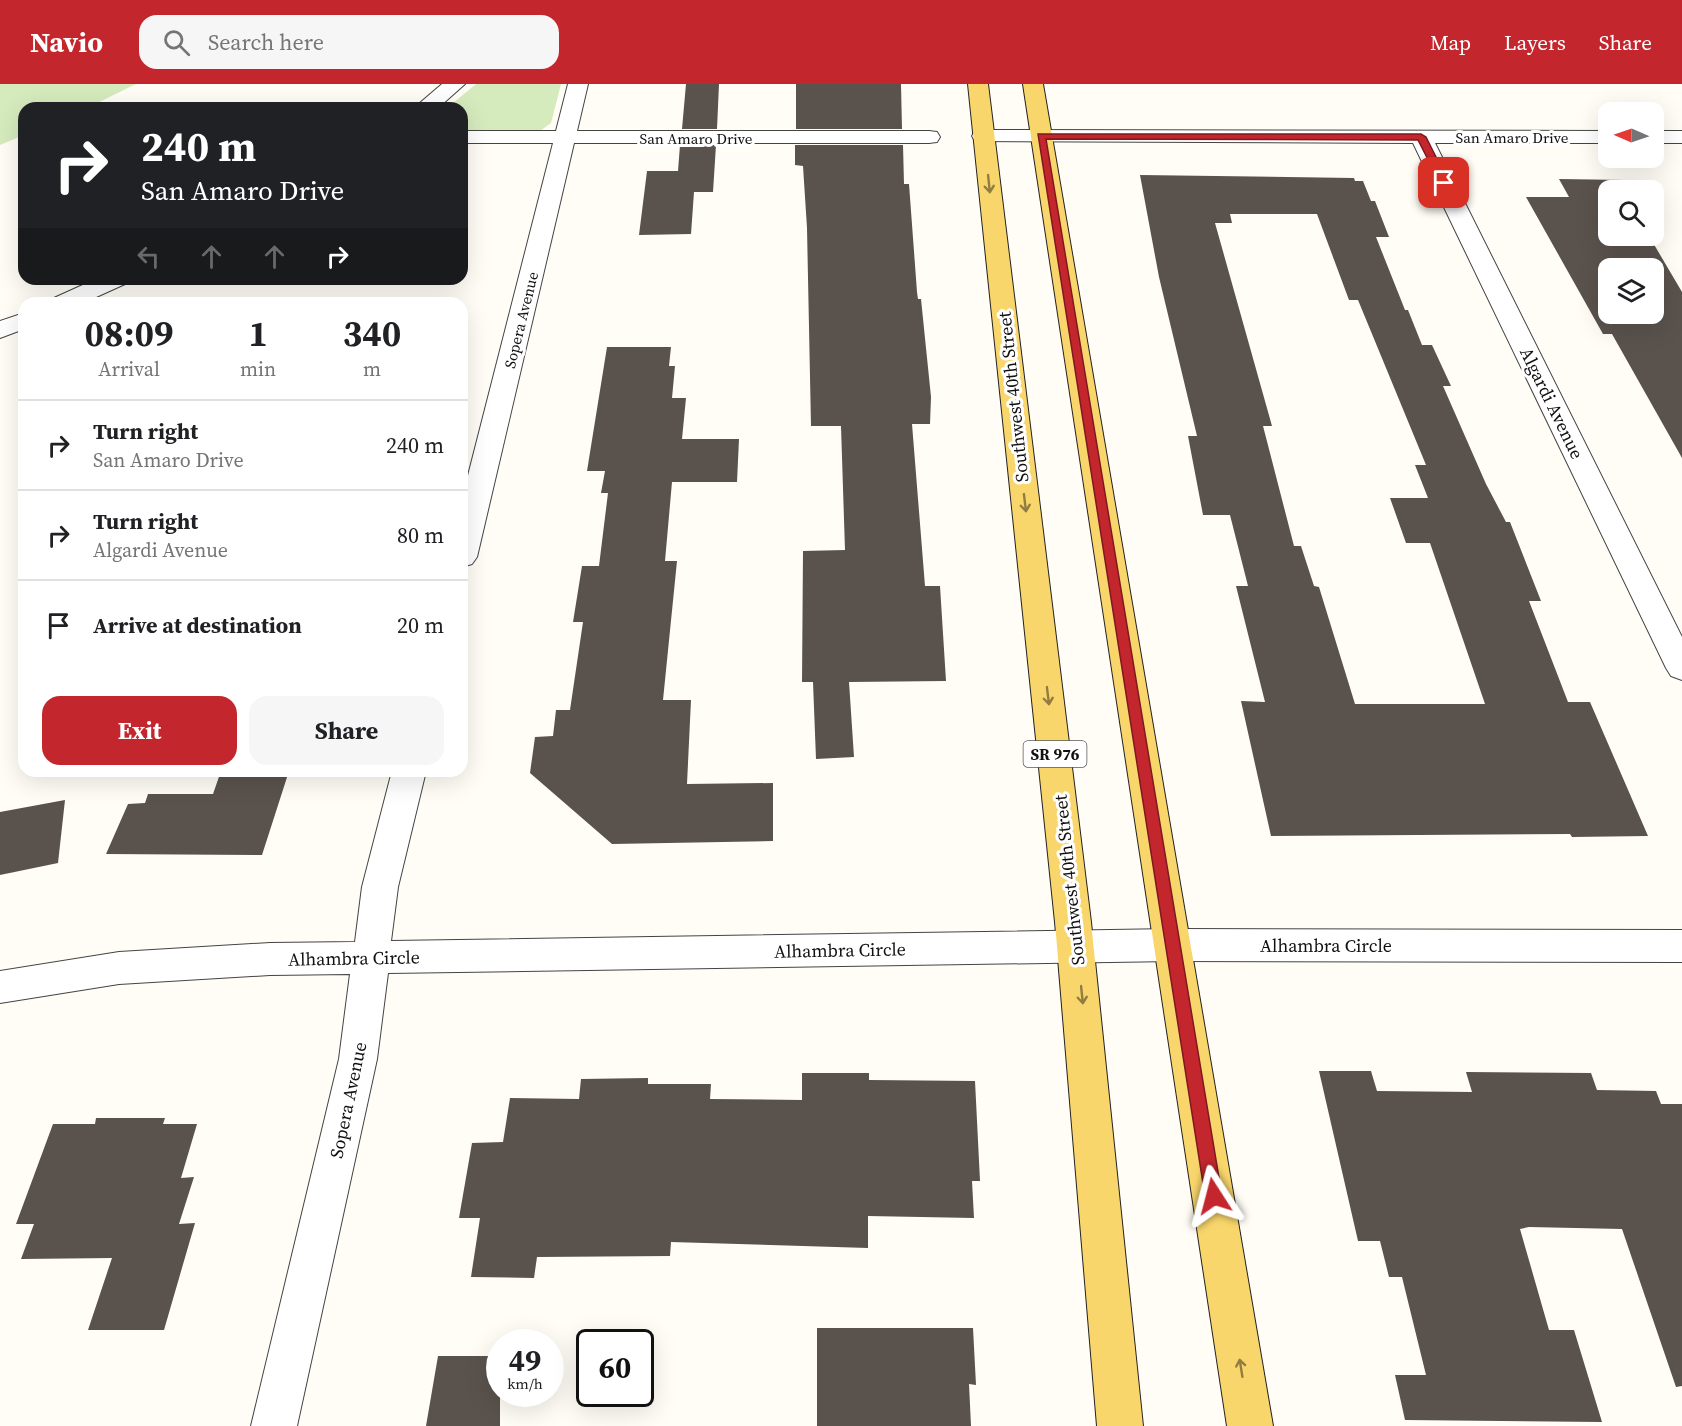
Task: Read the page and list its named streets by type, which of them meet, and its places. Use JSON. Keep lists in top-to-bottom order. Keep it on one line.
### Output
{"streets":{"main road":["Southwest 40th Street","SR 976"],"street":["San Amaro Drive","Sopera Avenue","Algardi Avenue","Alhambra Circle"]},"crossings":[["San Amaro Drive","Sopera Avenue"],["San Amaro Drive","Southwest 40th Street"],["San Amaro Drive","Algardi Avenue"],["Sopera Avenue","Alhambra Circle"],["Southwest 40th Street","Alhambra Circle"]],"north":"left","page":{"header":"Navio","search":"Search here","nav":["Map","Layers","Share"],"turn":["240 m","San Amaro Drive"],"eta":["08:09","Arrival","1","min","340","m"],"list":[{"name":"Turn right","note":"San Amaro Drive","value":"240 m"},{"name":"Turn right","note":"Algardi Avenue","value":"80 m"},{"name":"Arrive at destination","value":"20 m"}],"buttons":["Exit","Share"],"speed":"49 km/h","limit":"60"}}
